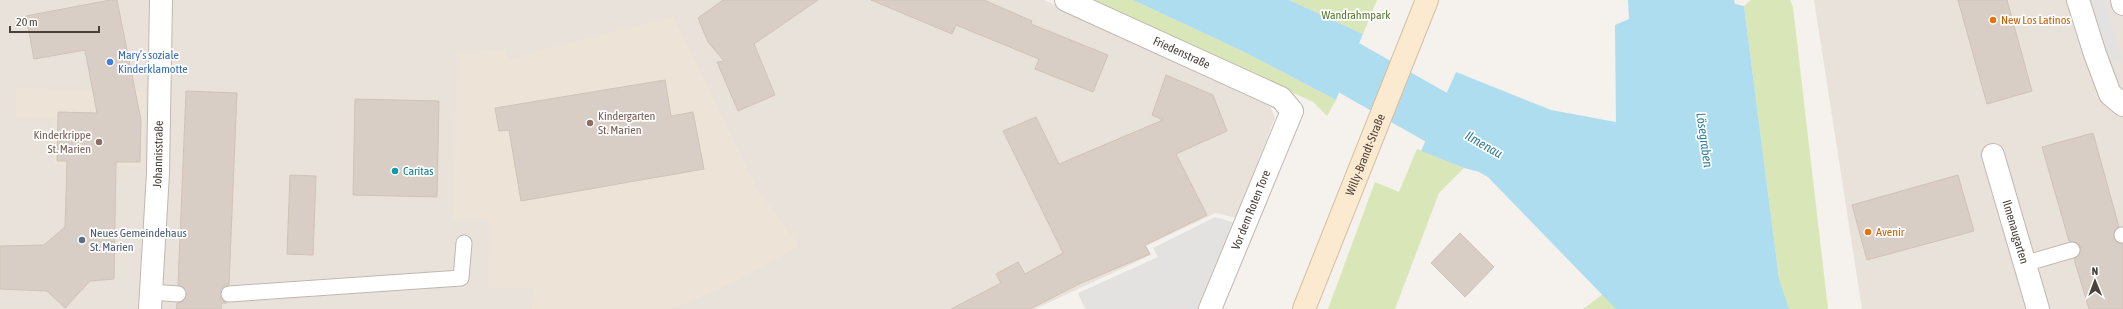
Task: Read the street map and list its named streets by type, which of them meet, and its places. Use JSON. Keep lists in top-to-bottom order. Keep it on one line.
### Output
{"streets":{"main road":["Willy-Brandt-Straße"],"street":["Friedenstraße","Johannisstraße","Vor dem Roten Tore","Ilmenaugarten"]},"crossings":[["Friedenstraße","Vor dem Roten Tore"]],"water":["Lösegraben","Ilmenau"],"parks":["Wandrahmpark"],"places":["New Los Latinos","Mary’s soziale Kinderklamotte","Kindergarten St. Marien","Kinderkrippe St. Marien","Caritas","Avenir","Neues Gemeindehaus St. Marien"],"scale_bar":"20 m","north":"top"}
